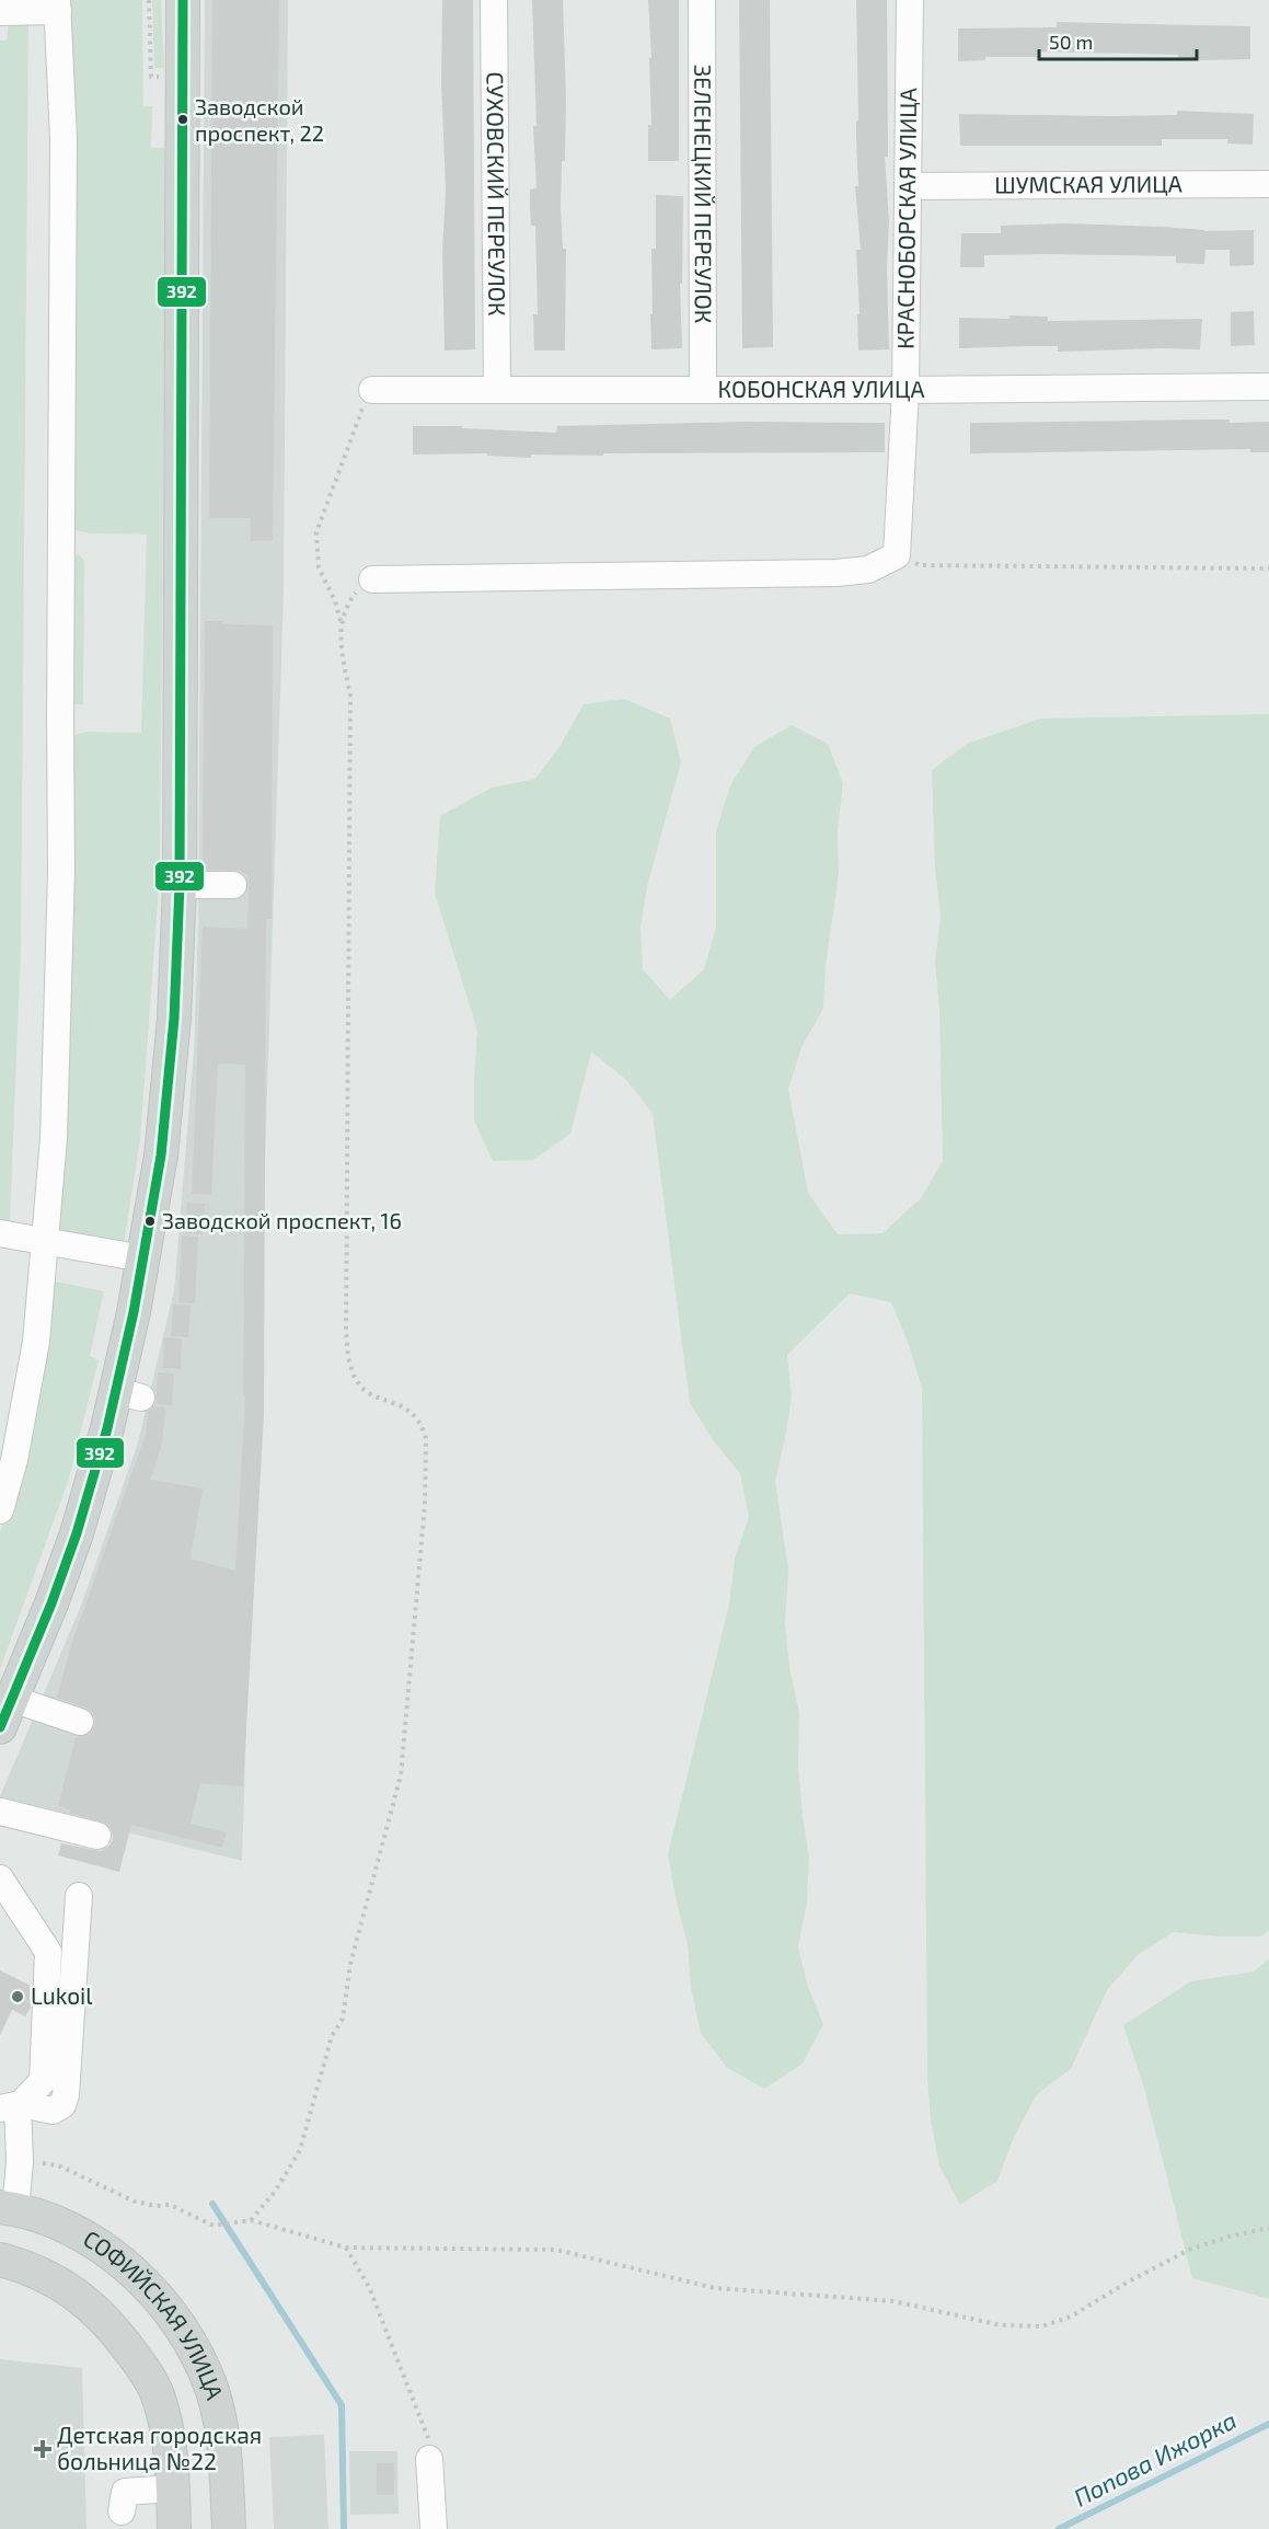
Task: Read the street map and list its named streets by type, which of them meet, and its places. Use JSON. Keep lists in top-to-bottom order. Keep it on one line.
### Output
{"streets":{"main road":["СОФИЙСКАЯ УЛИЦА"],"street":["ШУМСКАЯ УЛИЦА","СУХОВСКИЙ ПЕРЕУЛОК","ЗЕЛЕНЕЦКИЙ ПЕРЕУЛОК","КРАСНОБОРСКАЯ УЛИЦА","КОБОНСКАЯ УЛИЦА"]},"crossings":[["ШУМСКАЯ УЛИЦА","КРАСНОБОРСКАЯ УЛИЦА"],["СУХОВСКИЙ ПЕРЕУЛОК","КОБОНСКАЯ УЛИЦА"],["ЗЕЛЕНЕЦКИЙ ПЕРЕУЛОК","КОБОНСКАЯ УЛИЦА"],["КРАСНОБОРСКАЯ УЛИЦА","КОБОНСКАЯ УЛИЦА"]],"water":["Попова Ижорка"],"places":{"other":["Заводской проспект, 22","Заводской проспект, 16","Lukoil"],"health":["Детская городская больница №22"]},"lines":["transit line 392"],"scale_bar":"50 m"}
